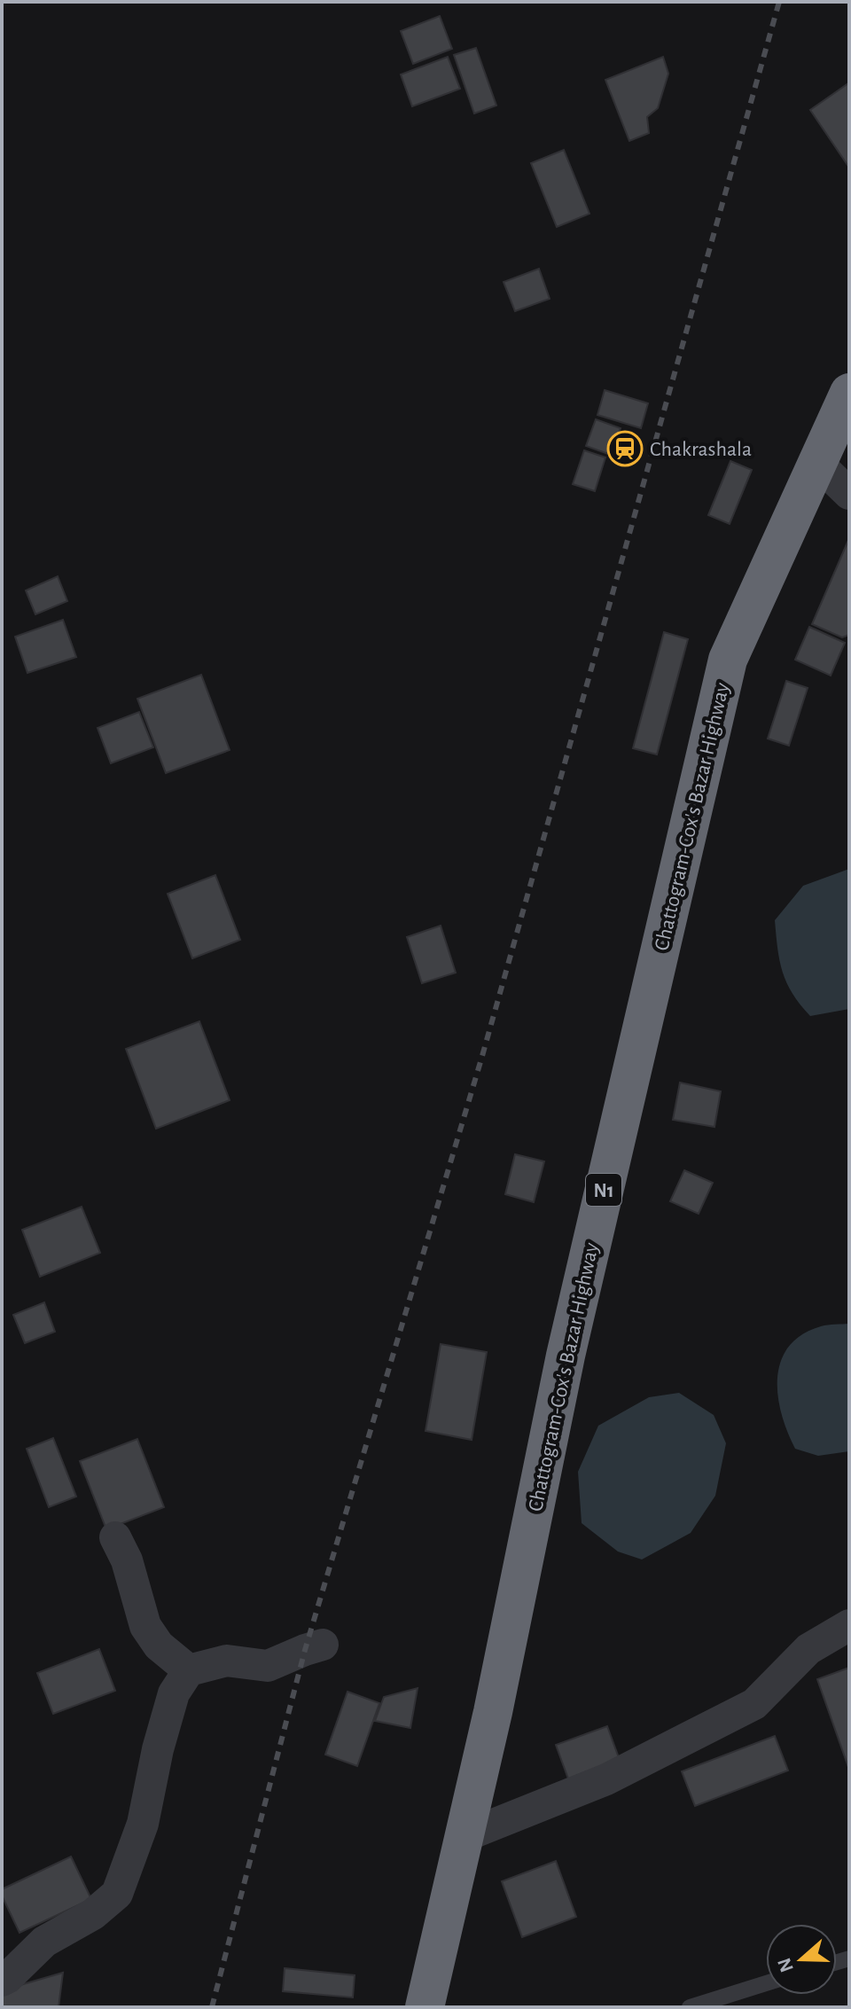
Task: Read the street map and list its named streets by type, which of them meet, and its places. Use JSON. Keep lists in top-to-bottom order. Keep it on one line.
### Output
{"streets":{"highway":["Chattogram-Cox's Bazar Highway","N1"]},"places":{"station":["Chakrashala"]},"north":"left"}
